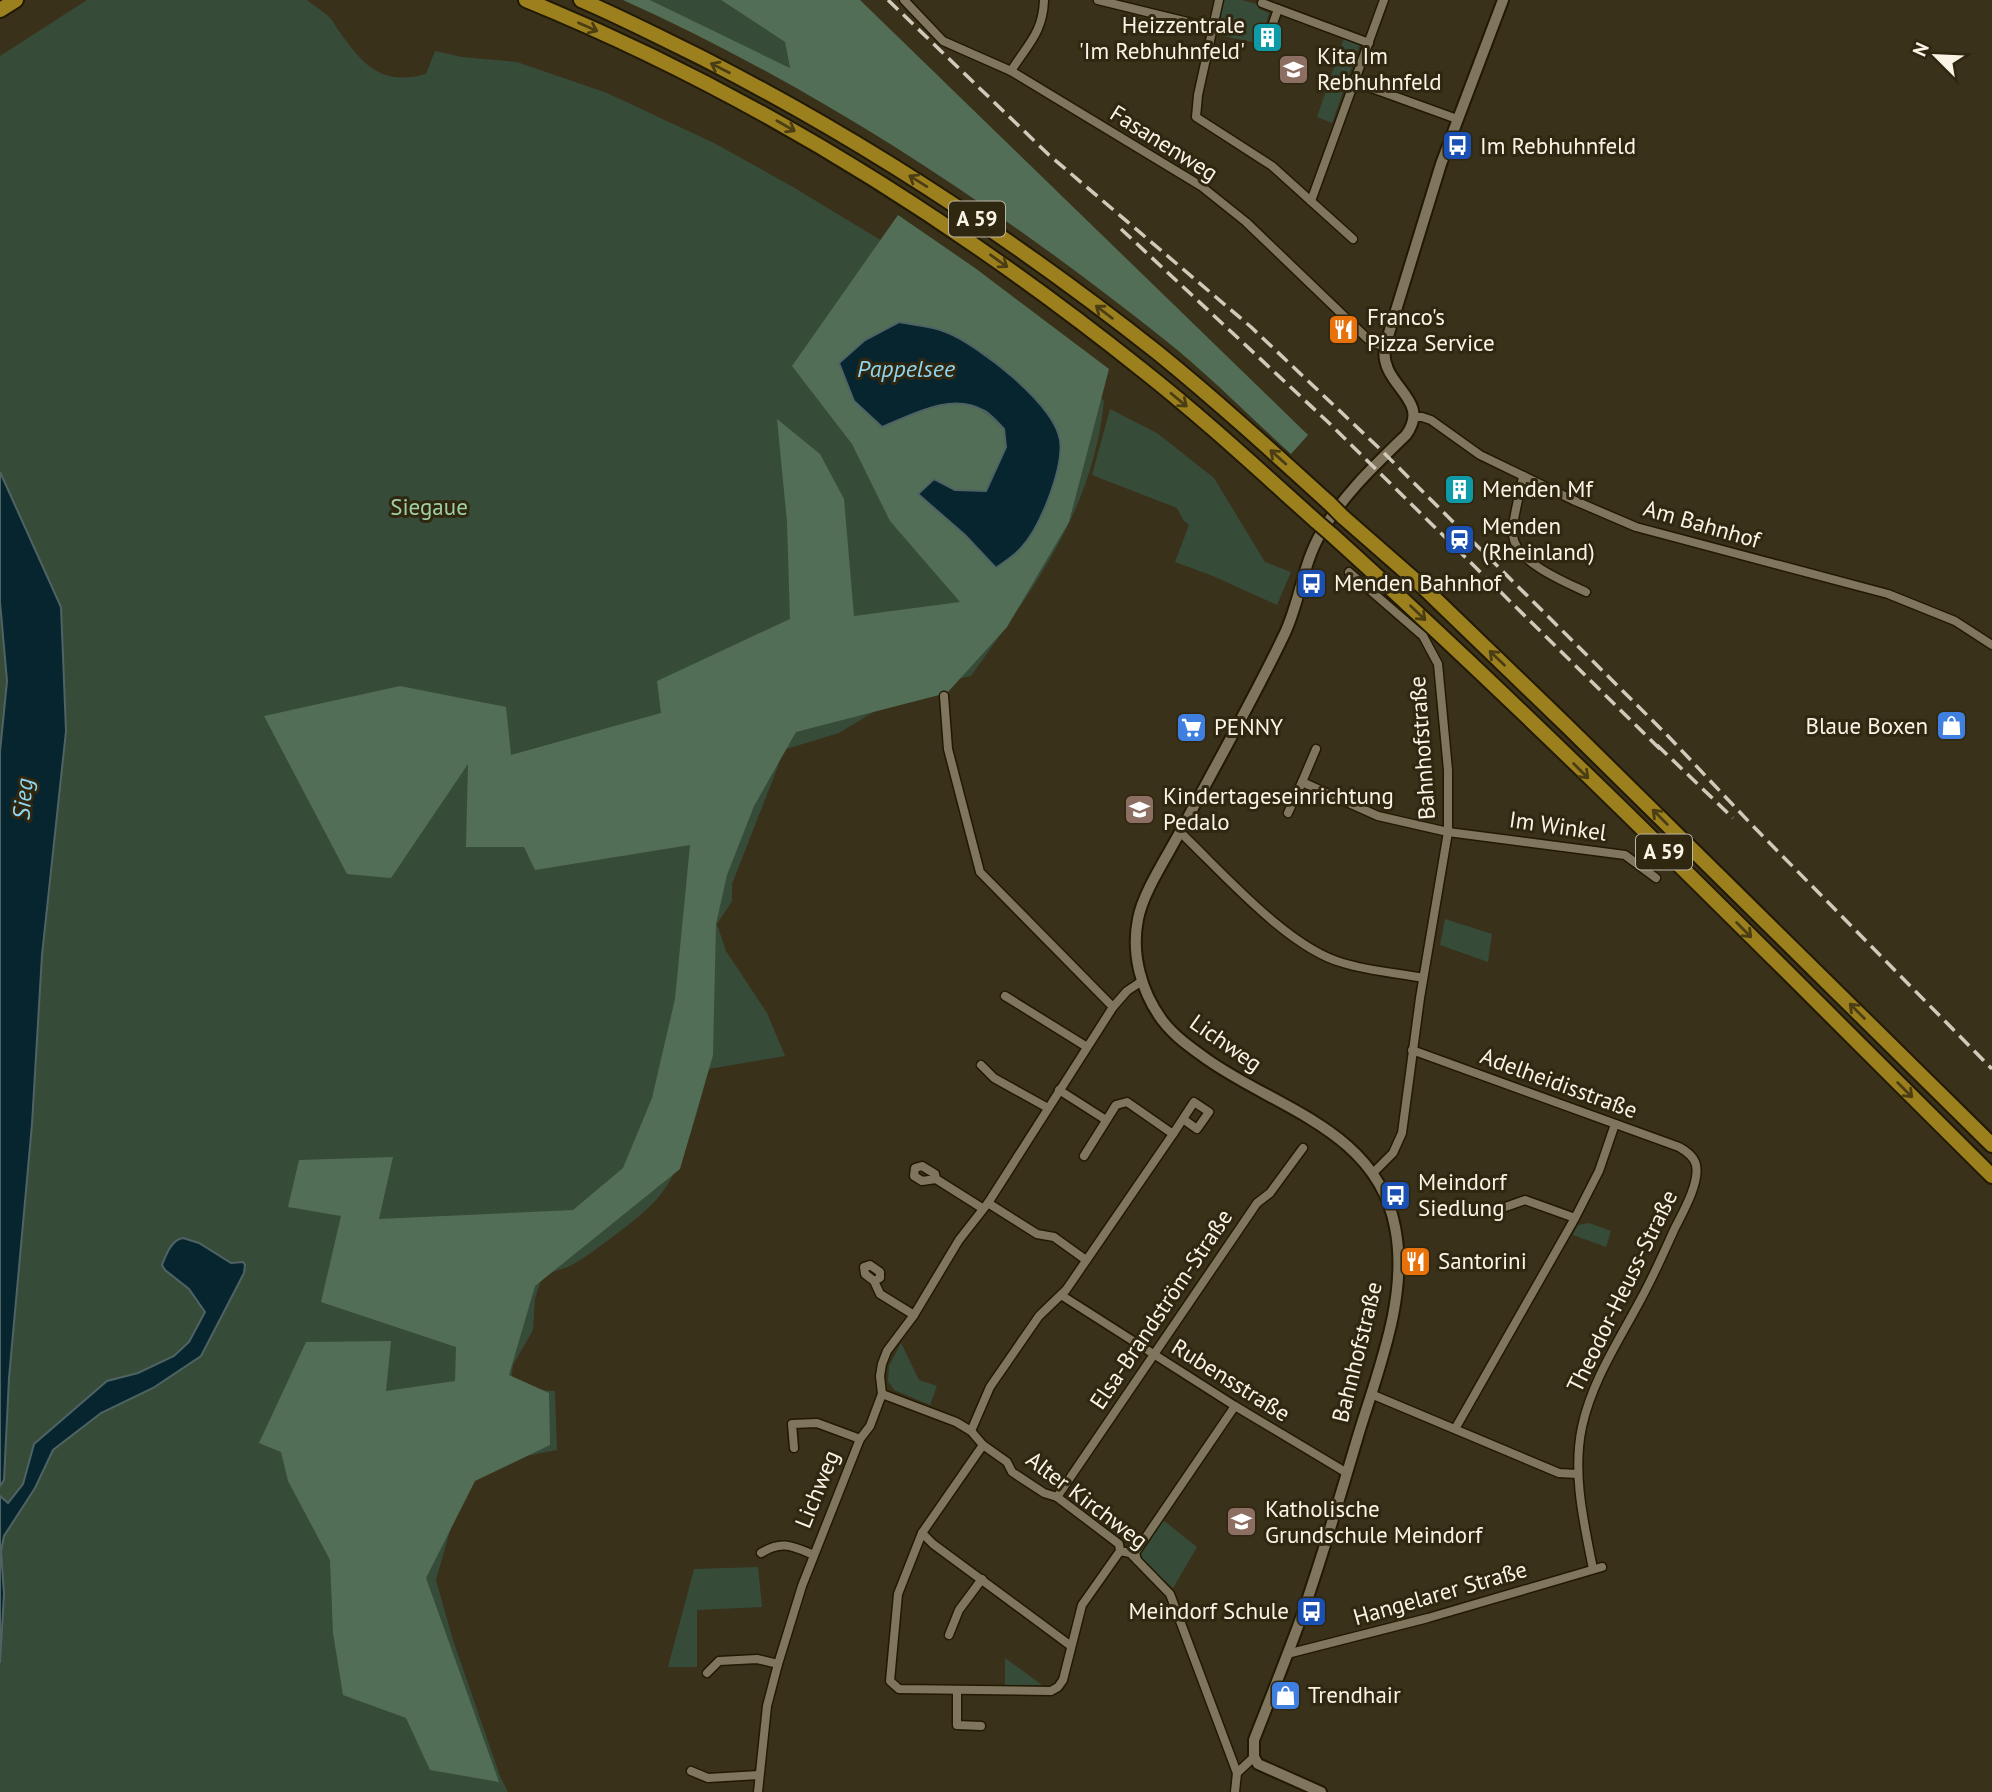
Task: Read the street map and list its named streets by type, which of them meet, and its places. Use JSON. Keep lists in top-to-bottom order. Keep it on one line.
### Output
{"streets":{"highway":["A 59"],"main road":["Bahnhofstraße","Lichweg"],"street":["Fasanenweg","Am Bahnhof","Im Winkel","Adelheidisstraße","Theodor-Heuss-Straße","Elsa-Brandström-Straße","Rubensstraße","Alter Kirchweg","Hangelarer Straße"]},"crossings":[["Bahnhofstraße","Im Winkel"],["Bahnhofstraße","Lichweg"],["Bahnhofstraße","Adelheidisstraße"],["Bahnhofstraße","Rubensstraße"],["Bahnhofstraße","Hangelarer Straße"],["Lichweg","Alter Kirchweg"],["Adelheidisstraße","Theodor-Heuss-Straße"],["Theodor-Heuss-Straße","Hangelarer Straße"],["Elsa-Brandström-Straße","Rubensstraße"],["Elsa-Brandström-Straße","Alter Kirchweg"]],"water":["Pappelsee","Sieg"],"parks":["Siegaue"],"places":{"building":["Heizzentrale 'Im Rebhuhnfeld'","Menden Mf"],"school or university":["Kita Im Rebhuhnfeld","Kindertageseinrichtung Pedalo","Katholische Grundschule Meindorf"],"bus stop":["Im Rebhuhnfeld","Menden Bahnhof","Meindorf Siedlung","Meindorf Schule"],"restaurant":["Franco's Pizza Service","Santorini"],"station":["Menden (Rheinland)"],"shop":["Blaue Boxen","Trendhair"],"supermarket":["PENNY"]},"north":"top left"}
